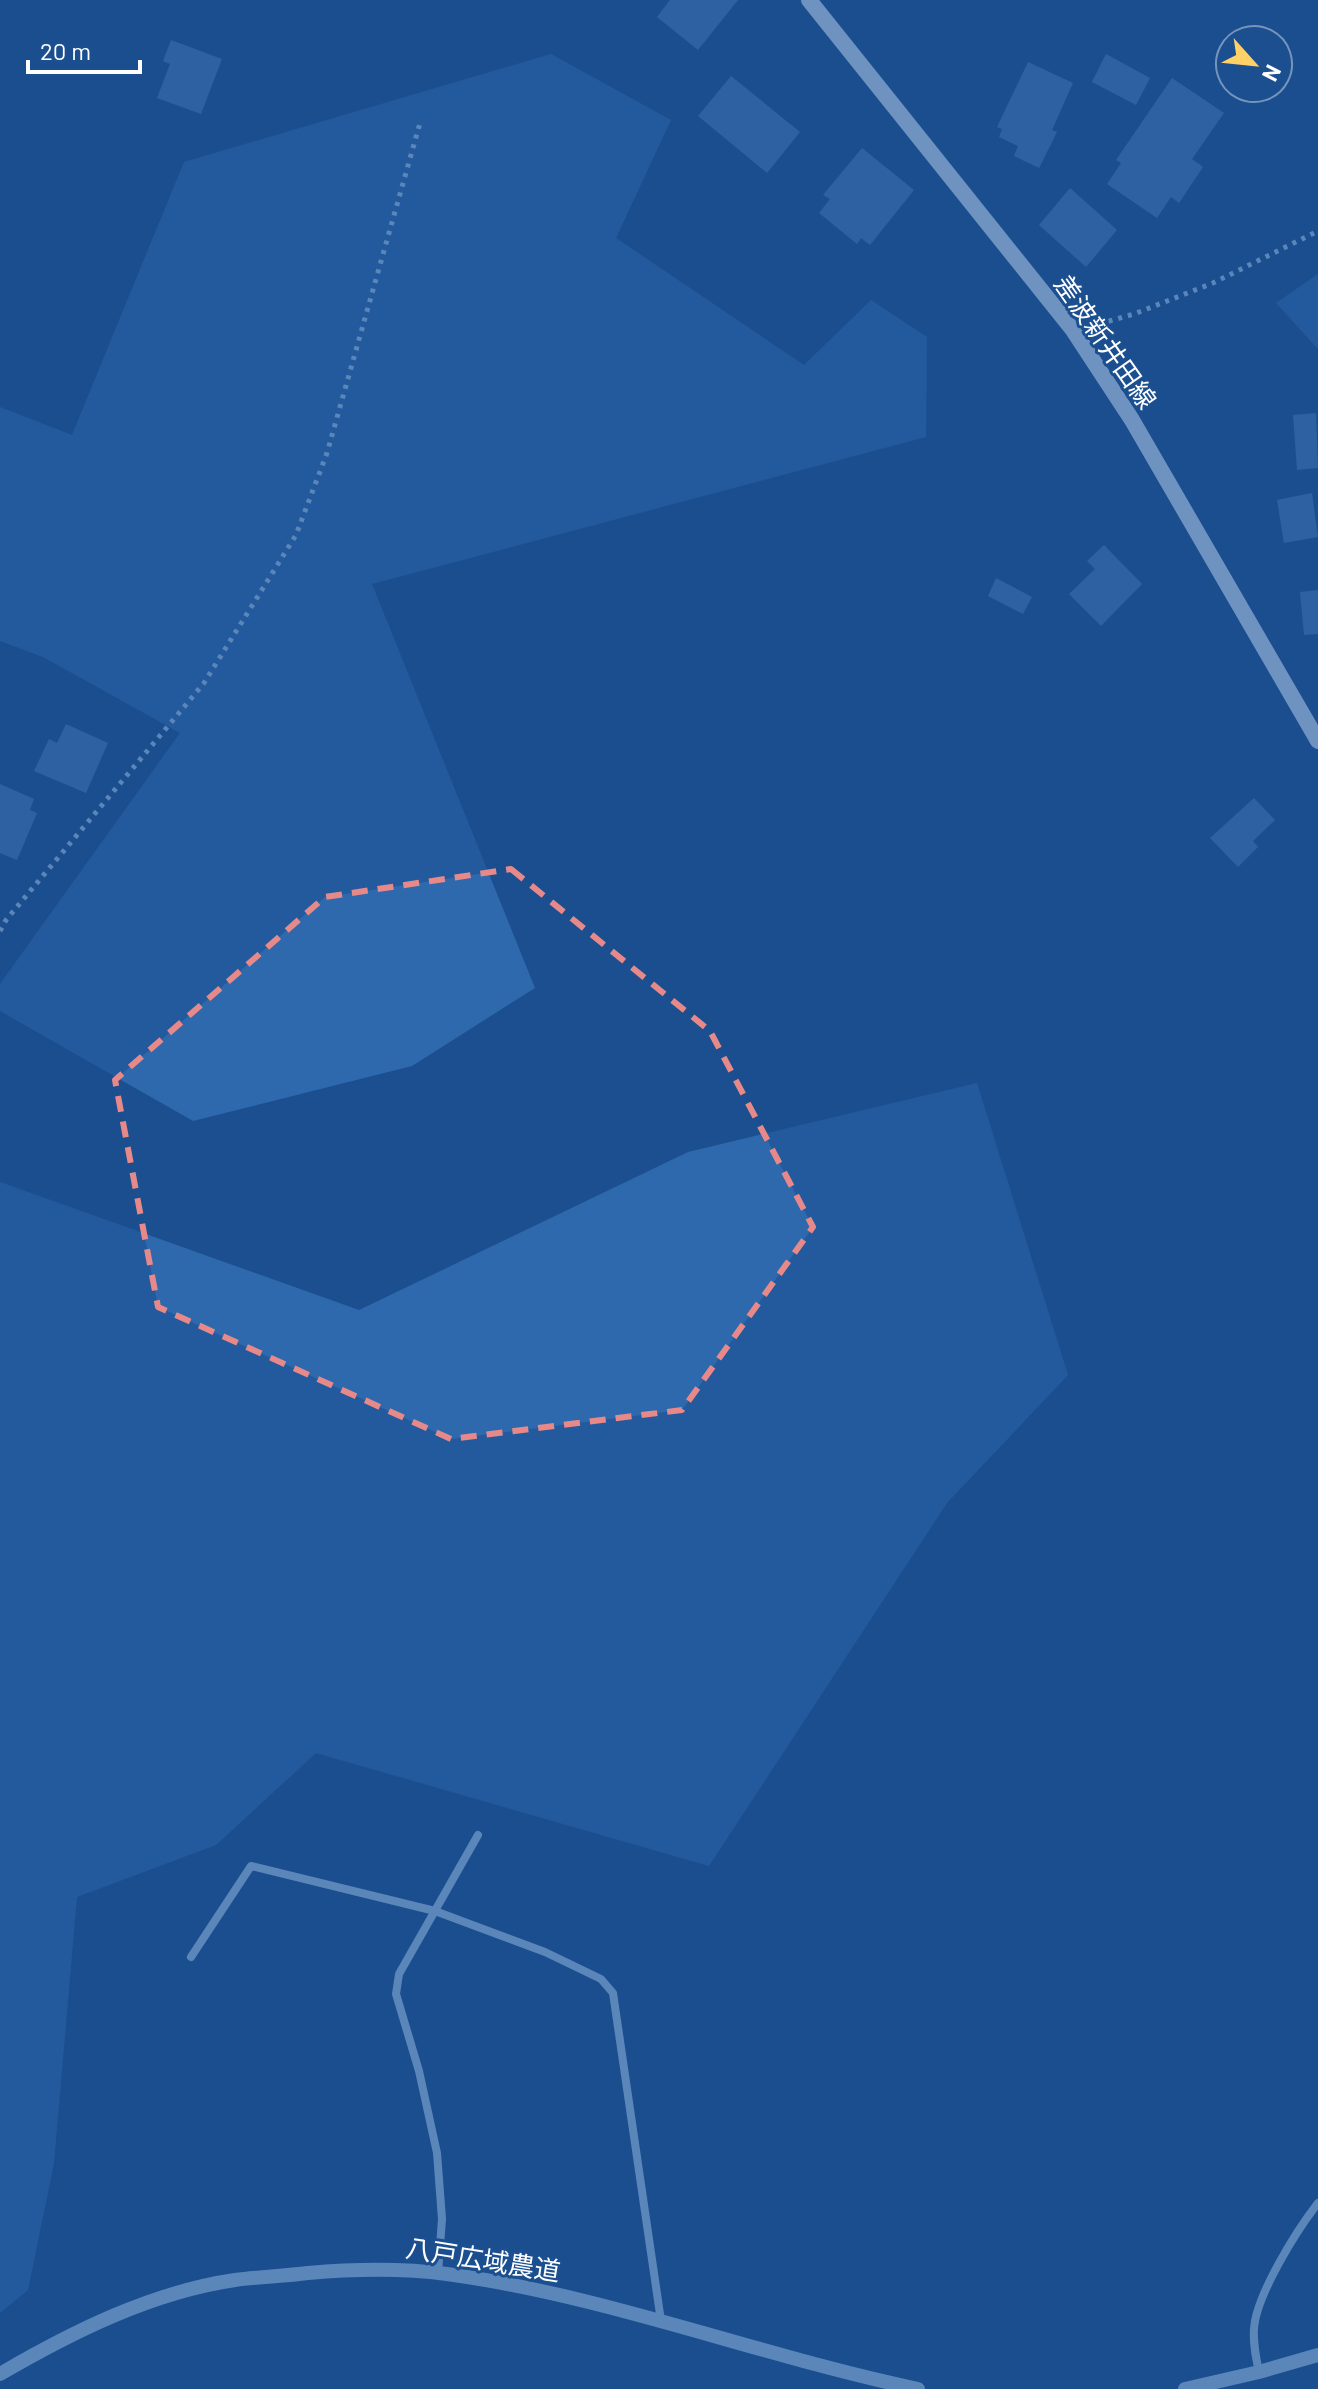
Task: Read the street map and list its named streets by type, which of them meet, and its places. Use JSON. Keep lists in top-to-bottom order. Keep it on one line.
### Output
{"streets":{"main road":["差波新井田線"],"street":["八戸広域農道"]},"scale_bar":"20 m","north":"bottom right"}
